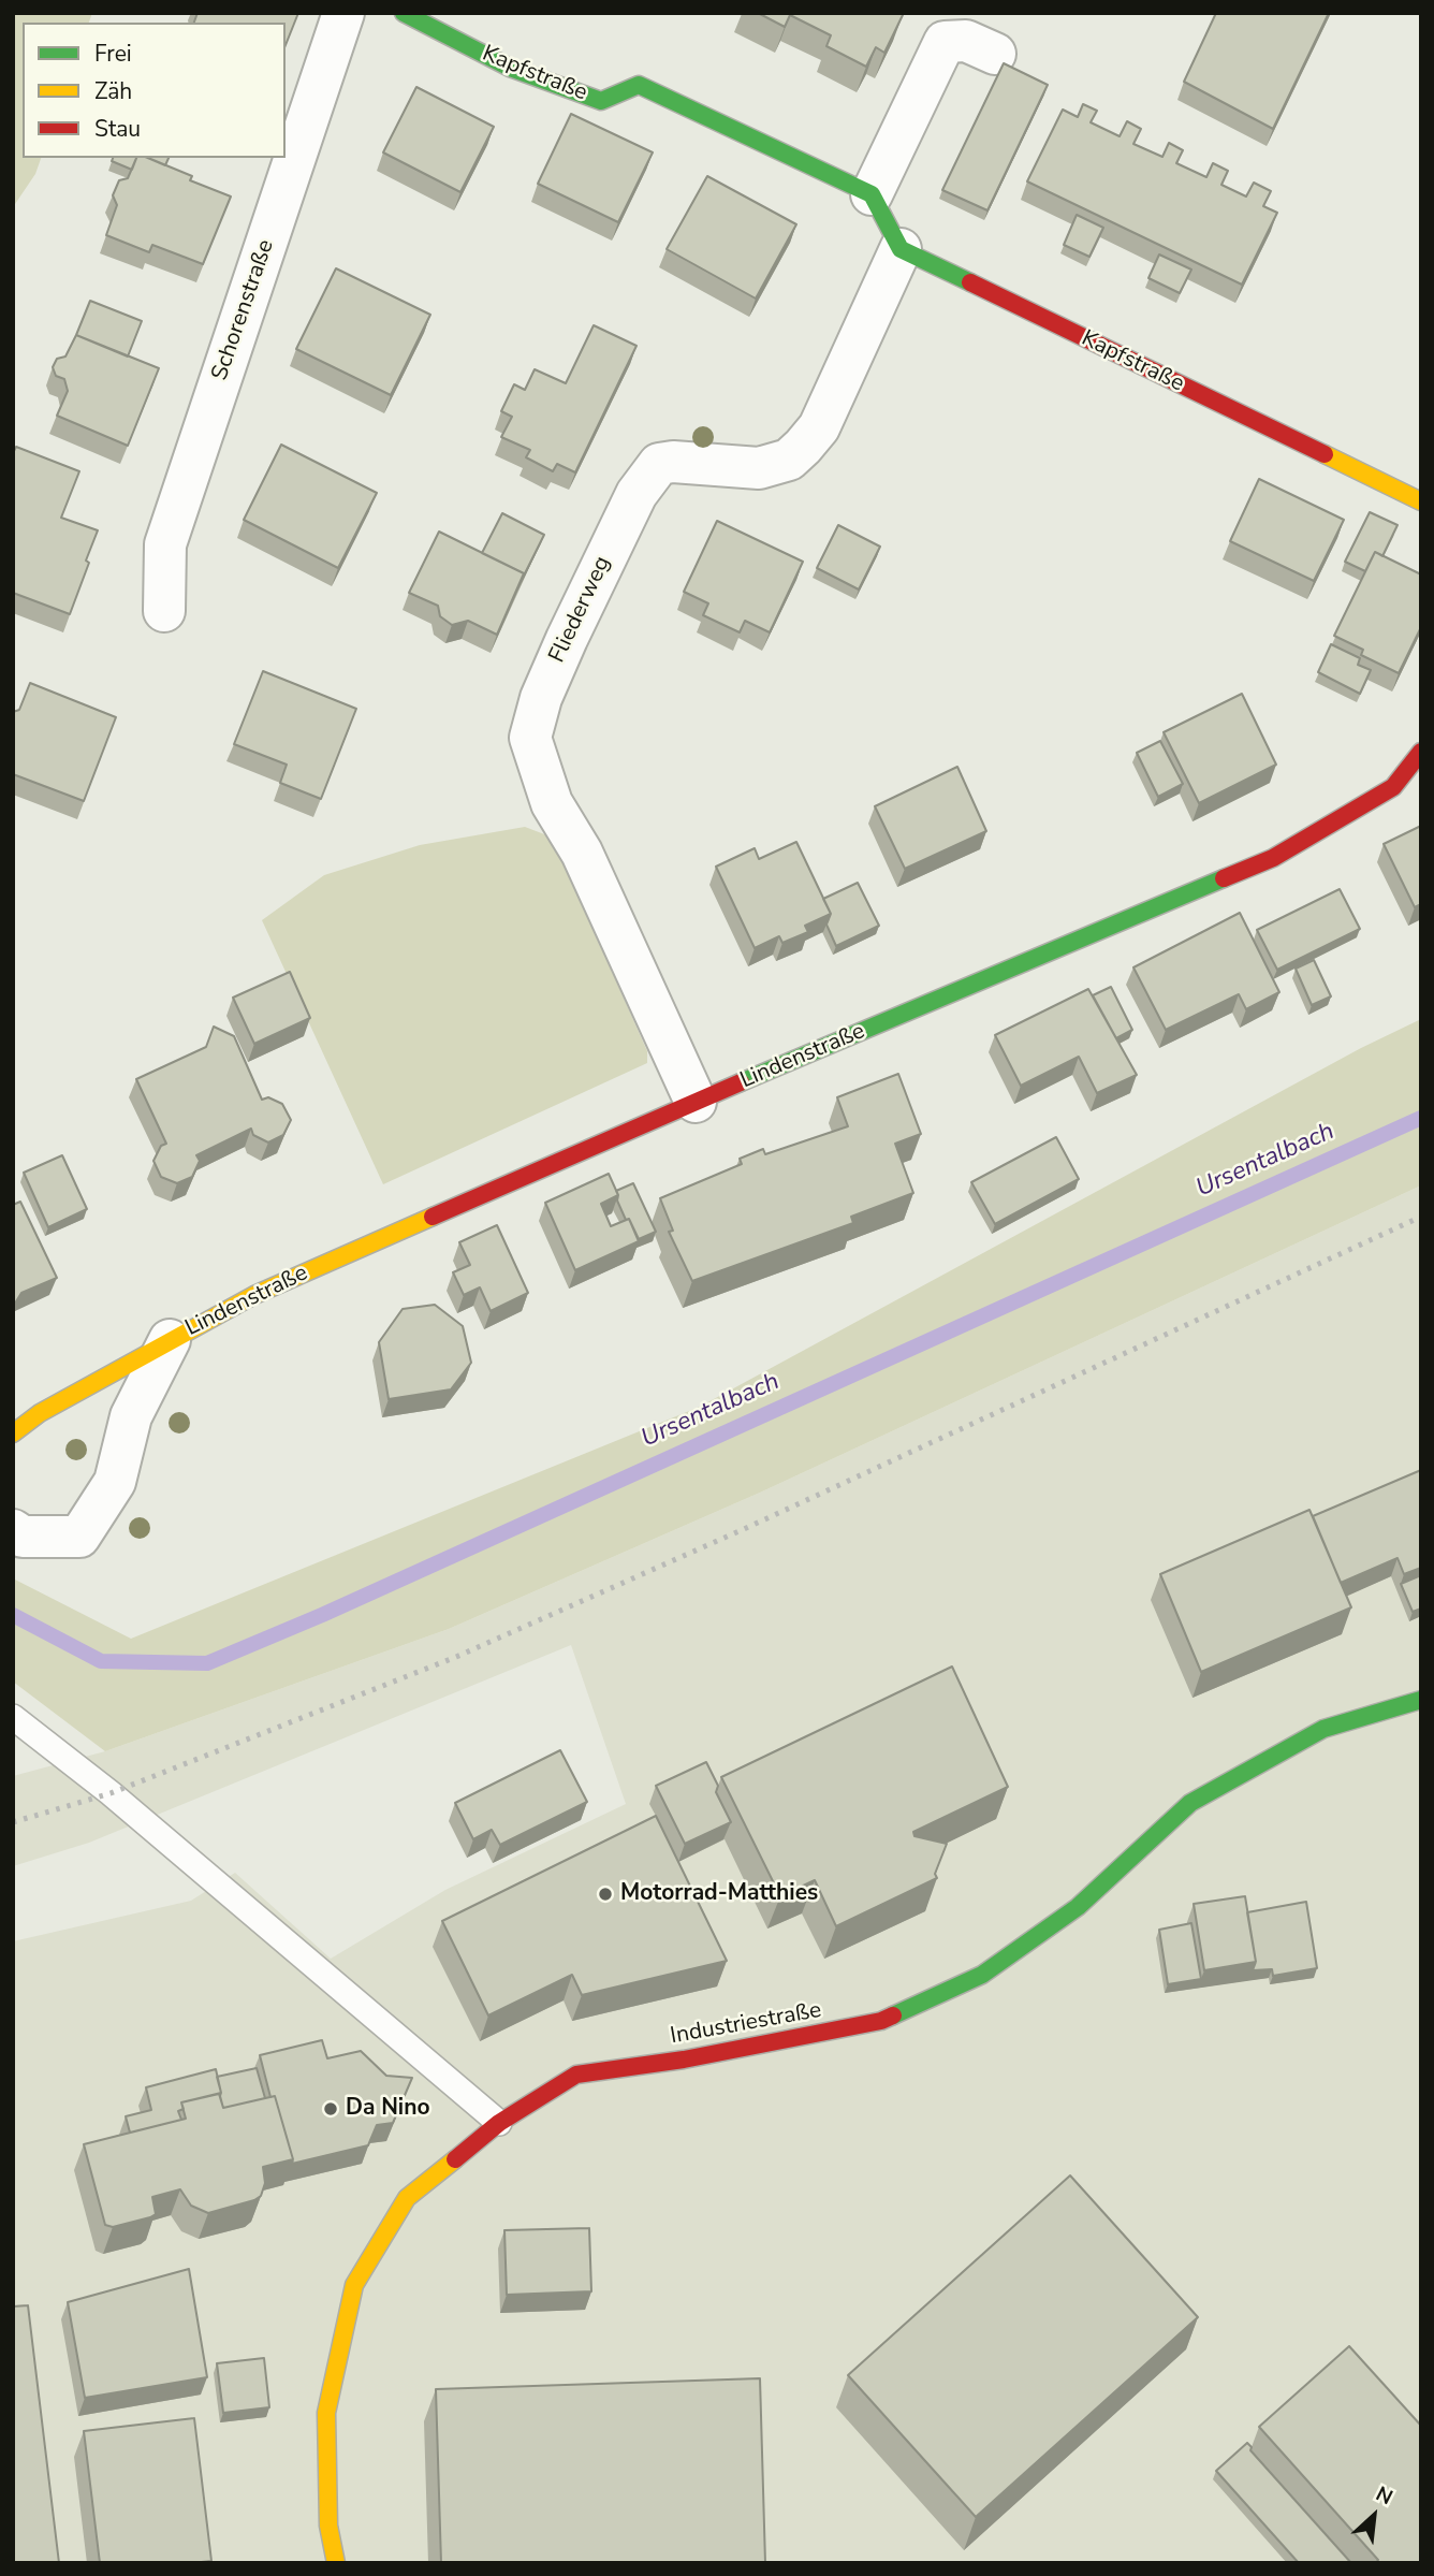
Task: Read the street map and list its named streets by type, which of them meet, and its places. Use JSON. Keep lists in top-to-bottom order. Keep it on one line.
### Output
{"streets":{"street":["Kapfstraße","Schorenstraße","Fliederweg","Lindenstraße","Industriestraße"]},"crossings":[["Kapfstraße","Fliederweg"],["Fliederweg","Lindenstraße"]],"water":["Ursentalbach"],"places":["Motorrad-Matthies","Da Nino"],"legend":["Frei","Zäh","Stau"],"north":"top right"}
